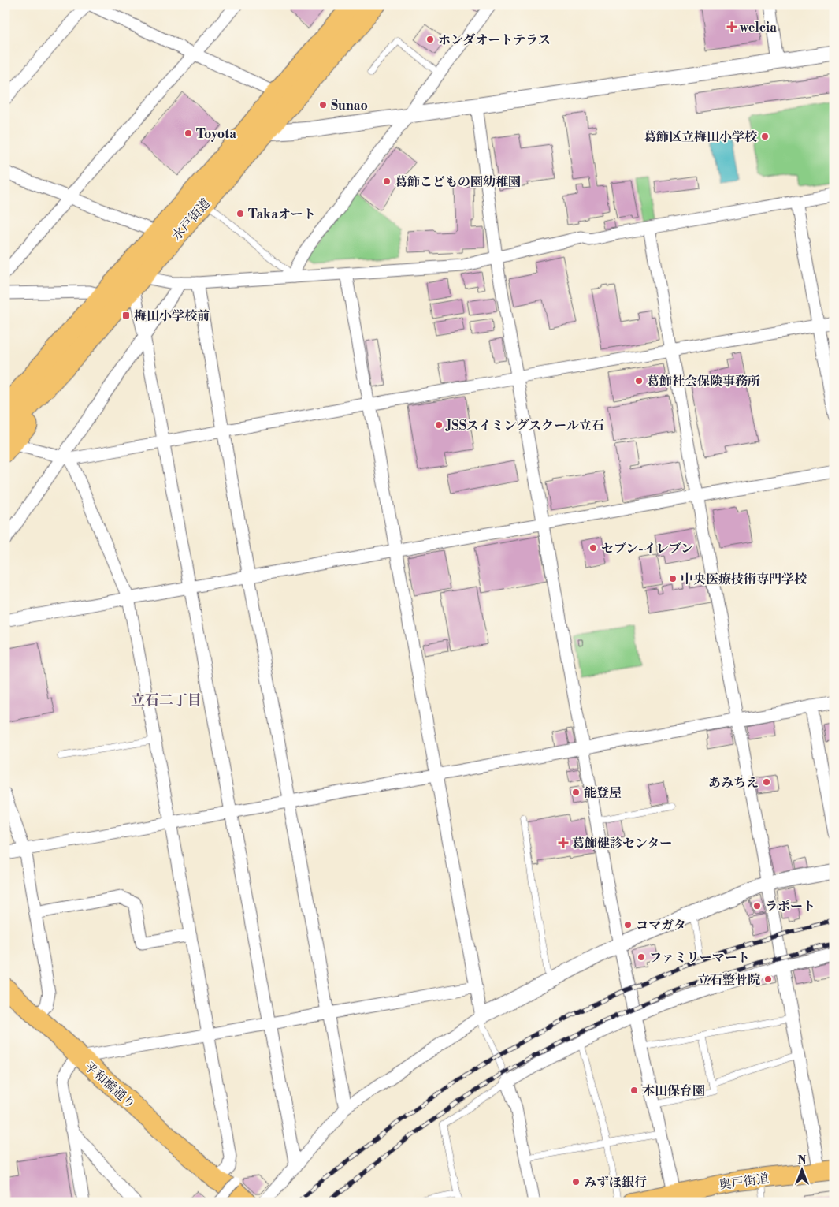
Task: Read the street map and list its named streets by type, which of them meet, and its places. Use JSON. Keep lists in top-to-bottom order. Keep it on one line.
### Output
{"streets":{"highway":["水戸街道"],"main road":["平和橋通り","奥戸街道"]},"districts":["立石二丁目"],"places":{"health":["welcia","葛飾健診センター"],"other":["ホンダオートテラス","Sunao","Toyota","葛飾区立梅田小学校","葛飾こどもの園幼稚園","Takaオート","葛飾社会保険事務所","JSSスイミングスクール立石","セブン-イレブン","中央医療技術専門学校","あみちえ","能登屋","ラポート","コマガタ","ファミリーマート","立石整骨院","本田保育園","みずほ銀行"],"transit":["梅田小学校前"]},"north":"top"}
